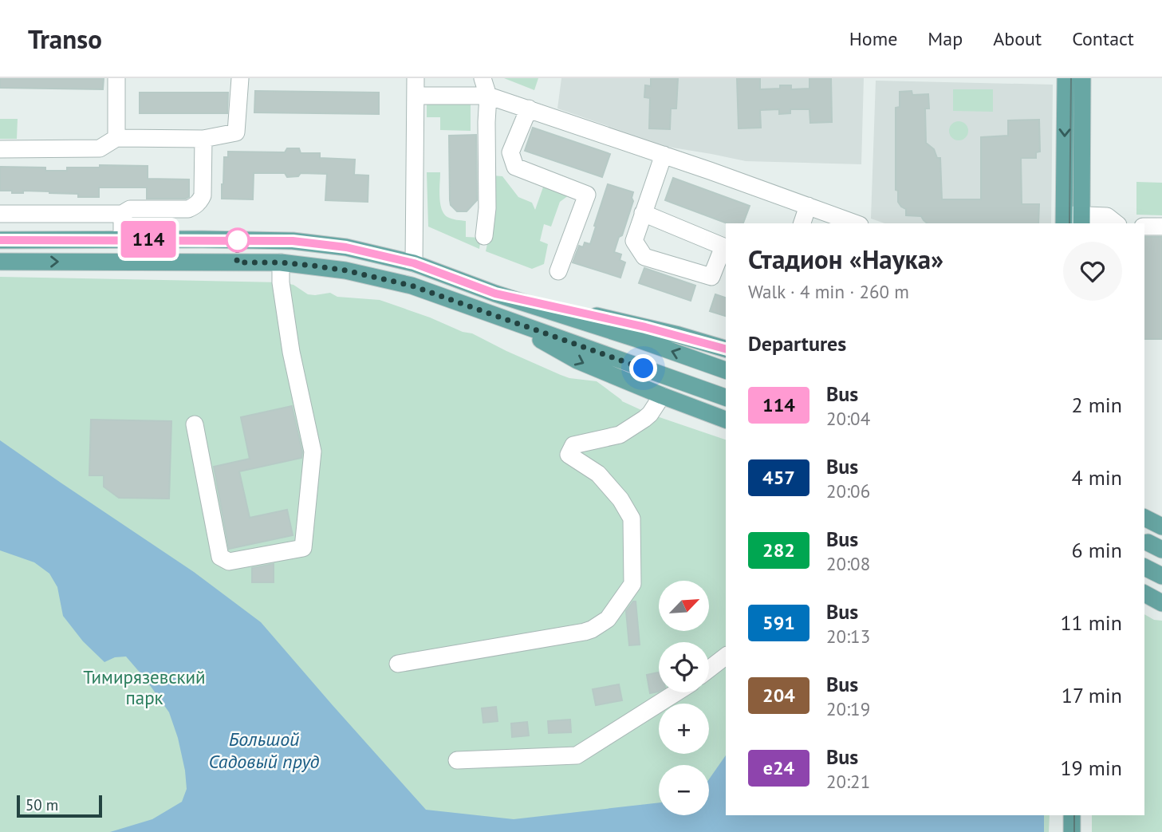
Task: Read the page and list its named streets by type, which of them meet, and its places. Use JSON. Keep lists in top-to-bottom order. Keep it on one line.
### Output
{"water":["Большой Садовый пруд"],"parks":["Тимирязевский парк"],"lines":["bus line 114"],"scale_bar":"50 m","north":"top right","page":{"header":"Transo","nav":["Home","Map","About","Contact"],"on_map":"114","heading":[["Стадион «Наука»","Walk · 4 min · 260 m"],"Departures"],"list":[{"mark":"114","name":"Bus","note":"20:04","value":"2 min"},{"mark":"457","name":"Bus","note":"20:06","value":"4 min"},{"mark":"282","name":"Bus","note":"20:08","value":"6 min"},{"mark":"591","name":"Bus","note":"20:13","value":"11 min"},{"mark":"204","name":"Bus","note":"20:19","value":"17 min"},{"mark":"е24","name":"Bus","note":"20:21","value":"19 min"}],"map_buttons":["+","−"],"scale":"50 m"}}
